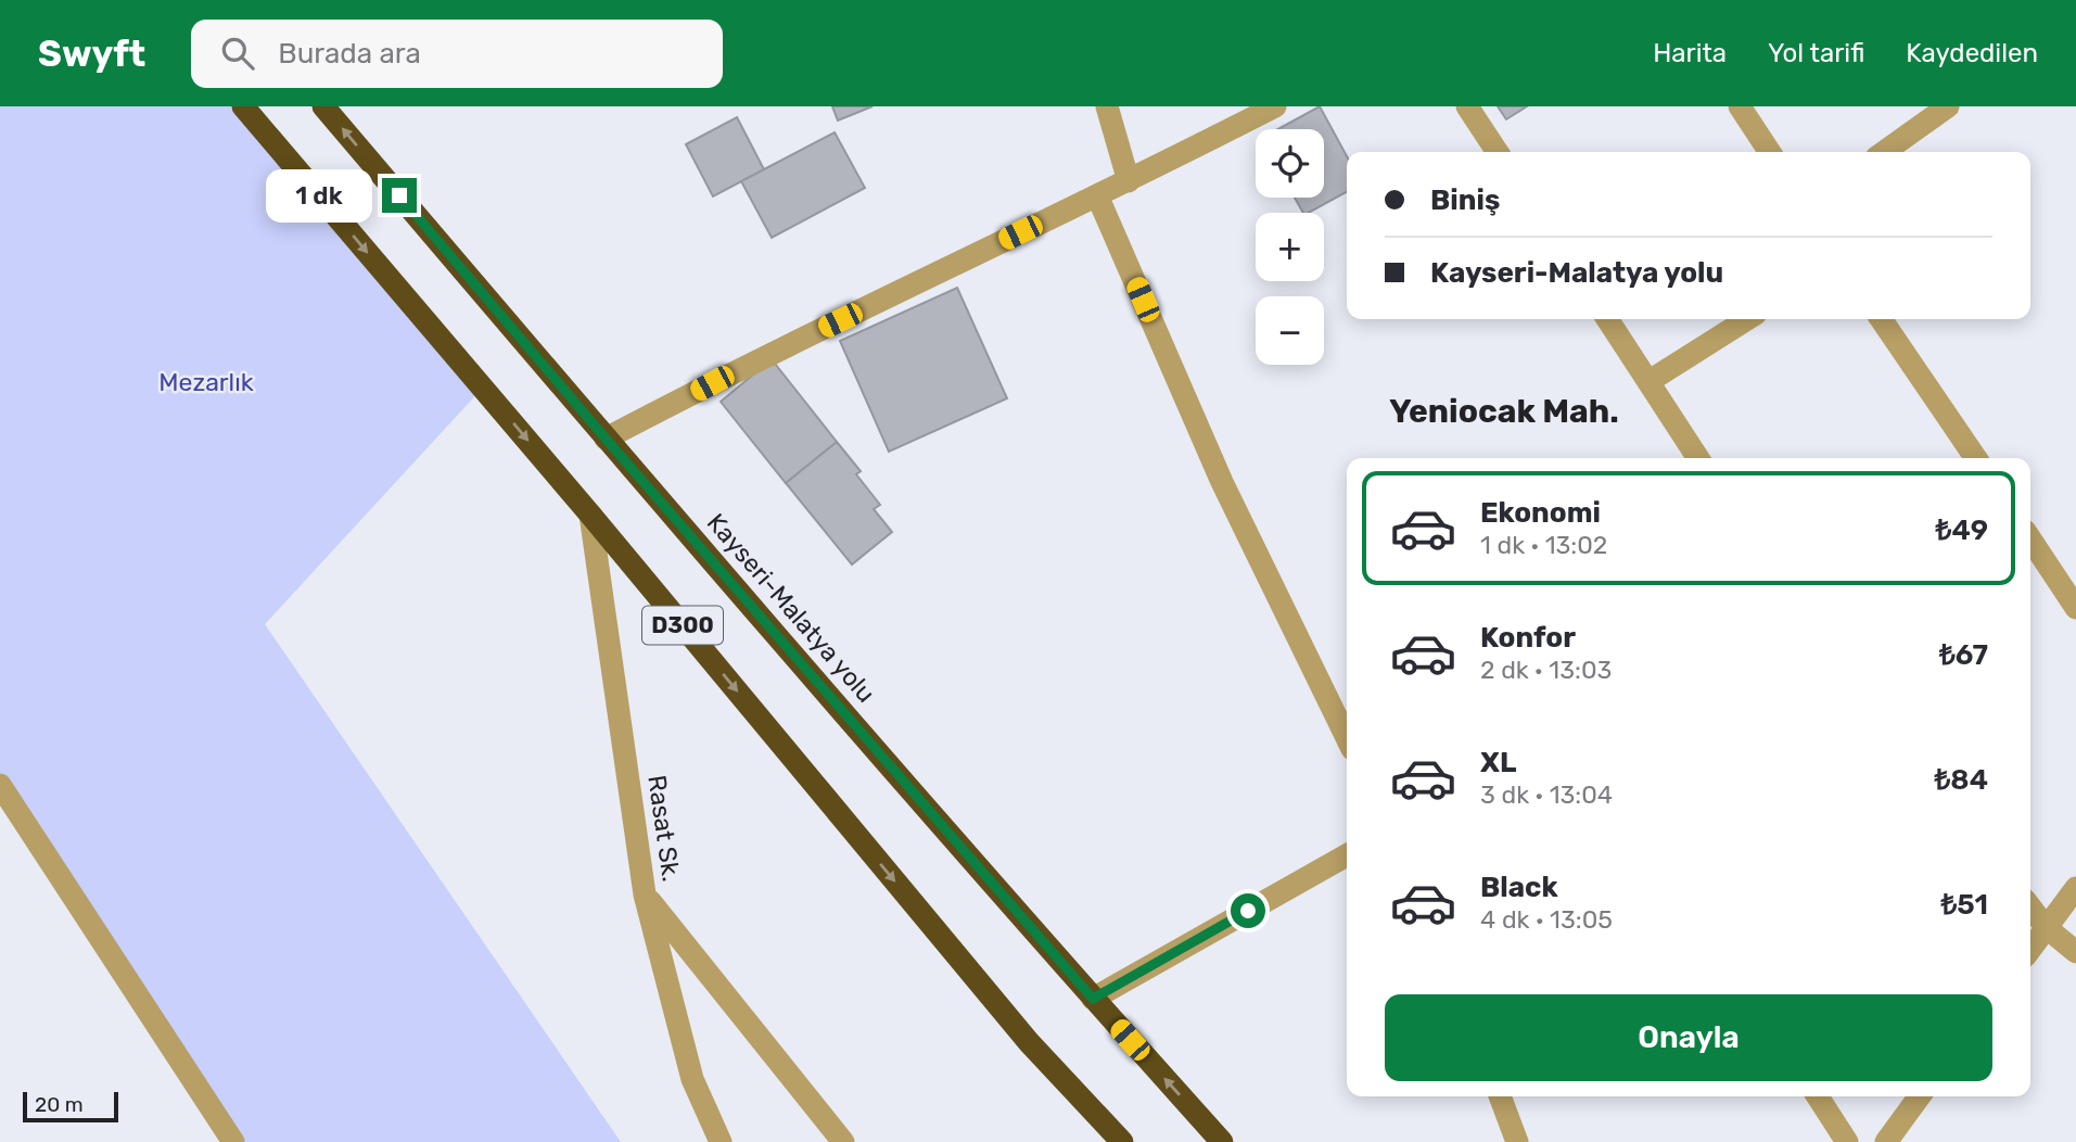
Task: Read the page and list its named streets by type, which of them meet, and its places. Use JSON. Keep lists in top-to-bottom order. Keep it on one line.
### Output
{"streets":{"highway":["Kayseri-Malatya yolu","D300"],"street":["Rasat Sk."]},"crossings":[["D300","Rasat Sk."]],"districts":["Yeniocak Mah."],"parks":["Mezarlık"],"scale_bar":"20 m","page":{"header":"Swyft","search":"Burada ara","nav":["Harita","Yol tarifi","Kaydedilen"],"map_buttons":["+","−"],"banner":["Biniş","Kayseri-Malatya yolu"],"bubble":"1 dk","list":[{"name":"Ekonomi","note":"1 dk · 13:02","value":"₺49"},{"name":"Konfor","note":"2 dk · 13:03","value":"₺67"},{"name":"XL","note":"3 dk · 13:04","value":"₺84"},{"name":"Black","note":"4 dk · 13:05","value":"₺51"}],"buttons":"Onayla","scale":"20 m"}}
